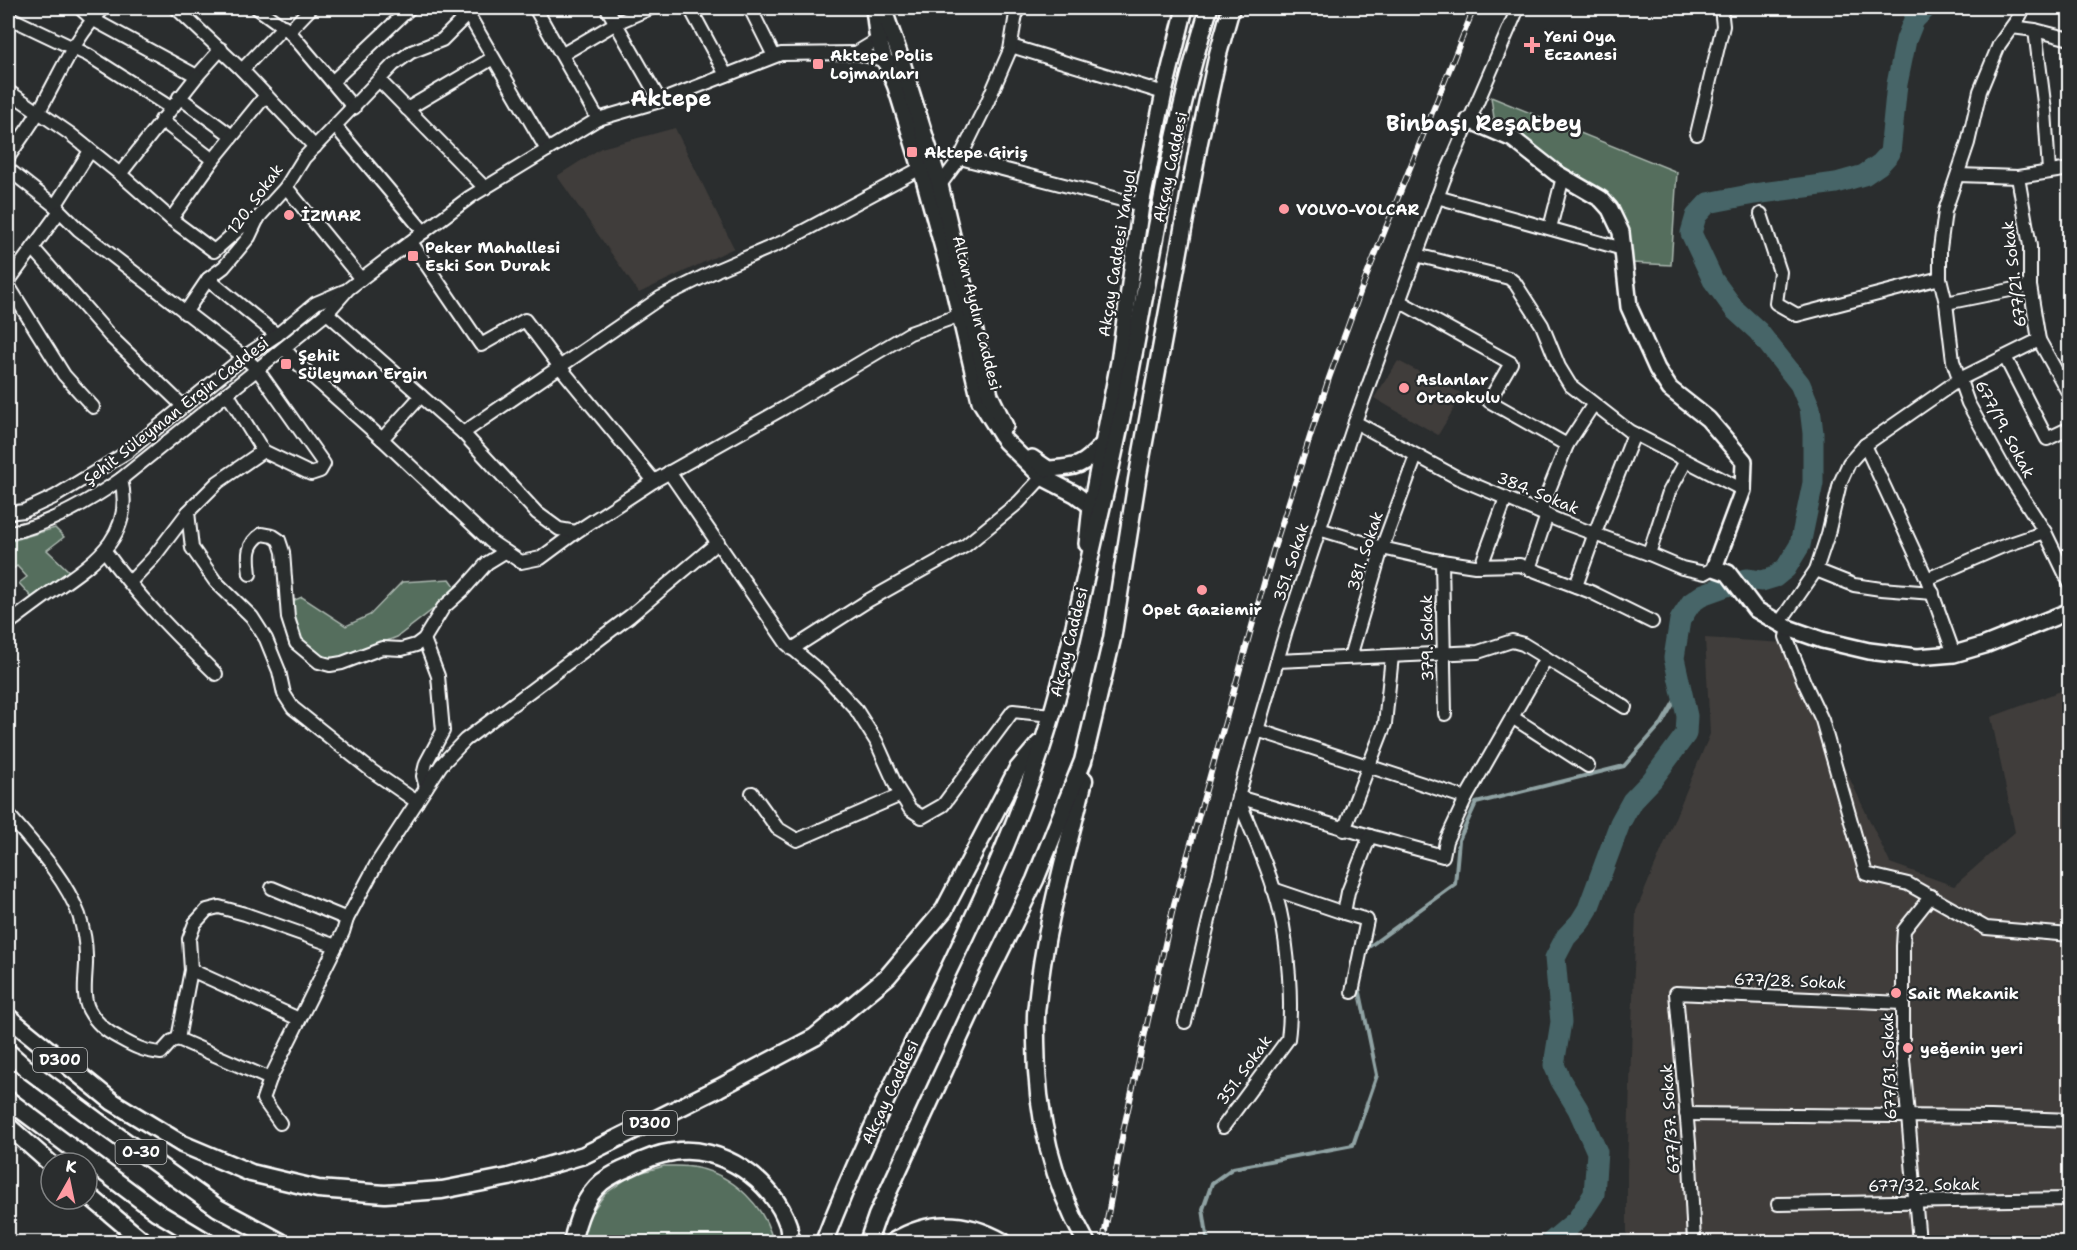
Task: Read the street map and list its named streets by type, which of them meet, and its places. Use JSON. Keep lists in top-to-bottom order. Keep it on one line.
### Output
{"streets":{"highway":["Akçay Caddesi","D300","O-30"],"main road":["Akçay Caddesi Yanyol","Altan Aydın Caddesi"],"street":["120. Sokak","677/21. Sokak","Şehit Süleyman Ergin Caddesi","677/19. Sokak","384. Sokak","381. Sokak","351. Sokak","379. Sokak","677/28. Sokak","677/31. Sokak","677/37. Sokak","677/32. Sokak"]},"crossings":[["Akçay Caddesi","D300"],["Akçay Caddesi Yanyol","Altan Aydın Caddesi"],["384. Sokak","381. Sokak"],["384. Sokak","351. Sokak"],["677/28. Sokak","677/31. Sokak"],["677/28. Sokak","677/37. Sokak"],["677/31. Sokak","677/32. Sokak"]],"districts":["Aktepe","Binbaşı Reşatbey"],"places":{"health":["Yeni Oya Eczanesi"],"transit":["Aktepe Polis Lojmanları","Aktepe Giriş","Peker Mahallesi Eski Son Durak","Şehit Süleyman Ergin"],"other":["VOLVO-VOLCAR","İZMAR","Aslanlar Ortaokulu","Opet Gaziemir","Sait Mekanik","yeğenin yeri"]},"north":"top"}
